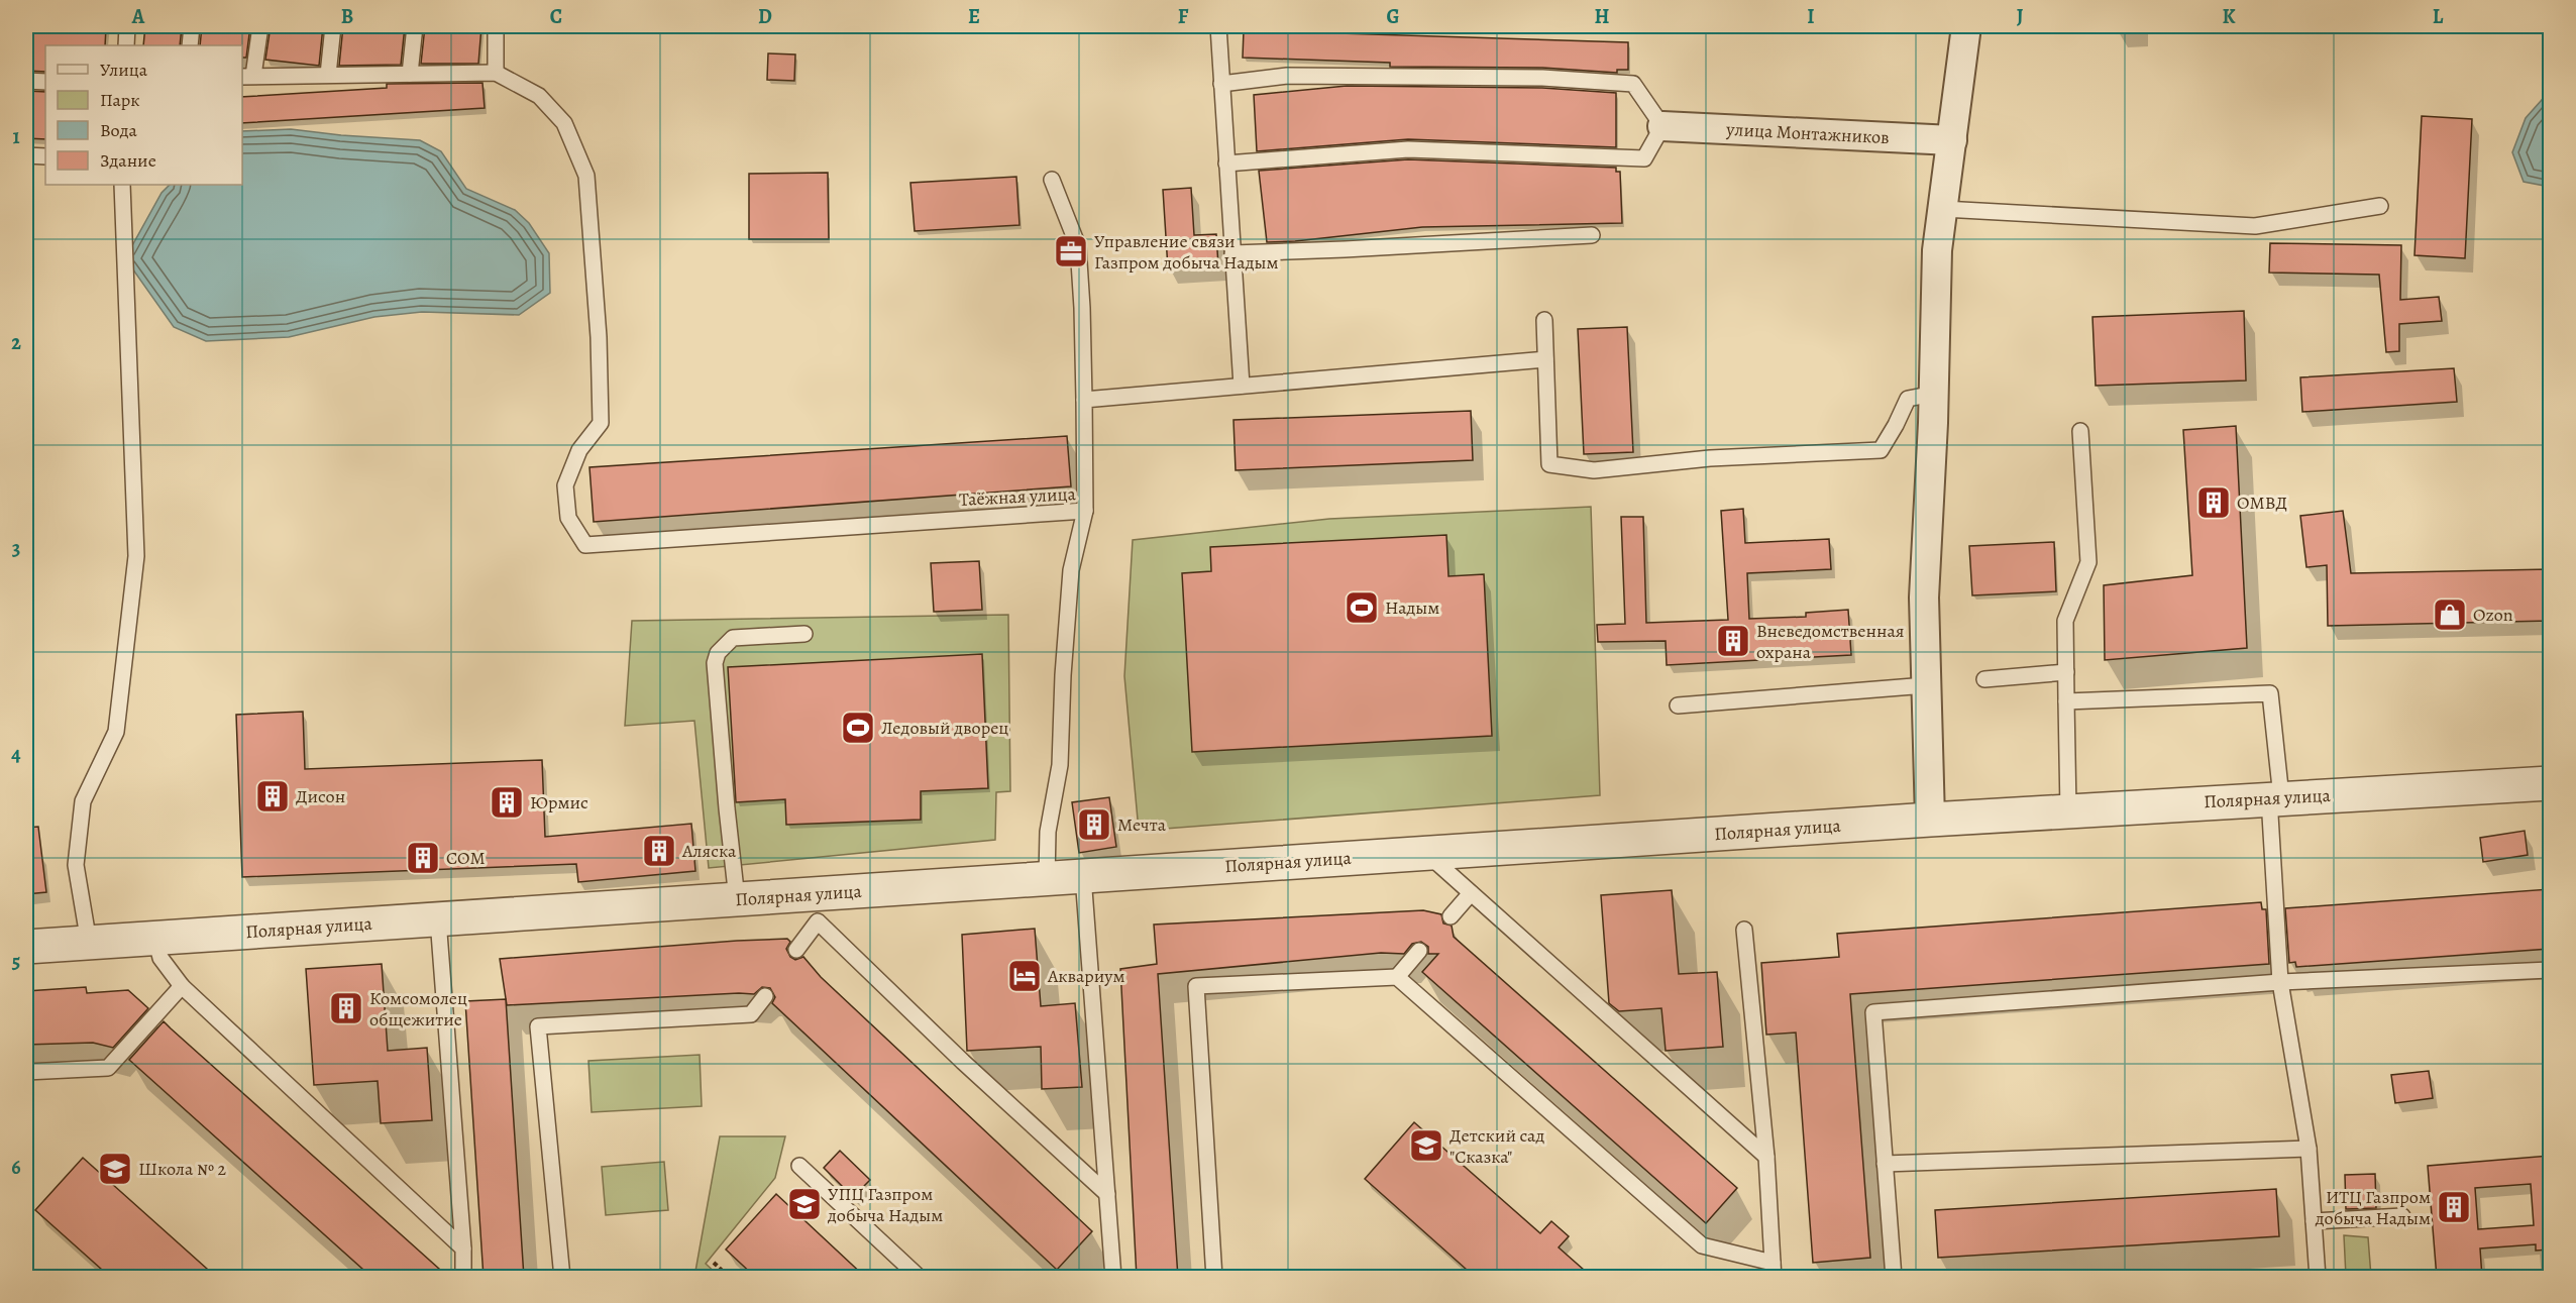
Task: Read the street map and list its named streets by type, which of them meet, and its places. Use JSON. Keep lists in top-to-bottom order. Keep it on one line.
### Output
{"streets":{"street":["улица Монтажников","Полярная улица"],"lane":["Таёжная улица"]},"crossings":[["Таёжная улица","Полярная улица"]],"places":{"office":["Управление связи Газпром добыча Надым"],"building":["ОМВД","Вневедомственная охрана","Дисон","Юрмис","Мечта","Аляска","СОМ","Комсомолец общежитие","ИТЦ Газпром добыча Надым"],"sports":["Надым","Ледовый дворец"],"shop":["Ozon"],"hotel":["Аквариум"],"school or university":["Детский сад \"Сказка\"","Школа № 2","УПЦ Газпром добыча Надым"]},"legend":["Улица","Парк","Вода","Здание"],"grid":{"columns":["A","B","C","D","E","F","G","H","I","J","K","L"],"rows":["1","2","3","4","5","6"]}}
